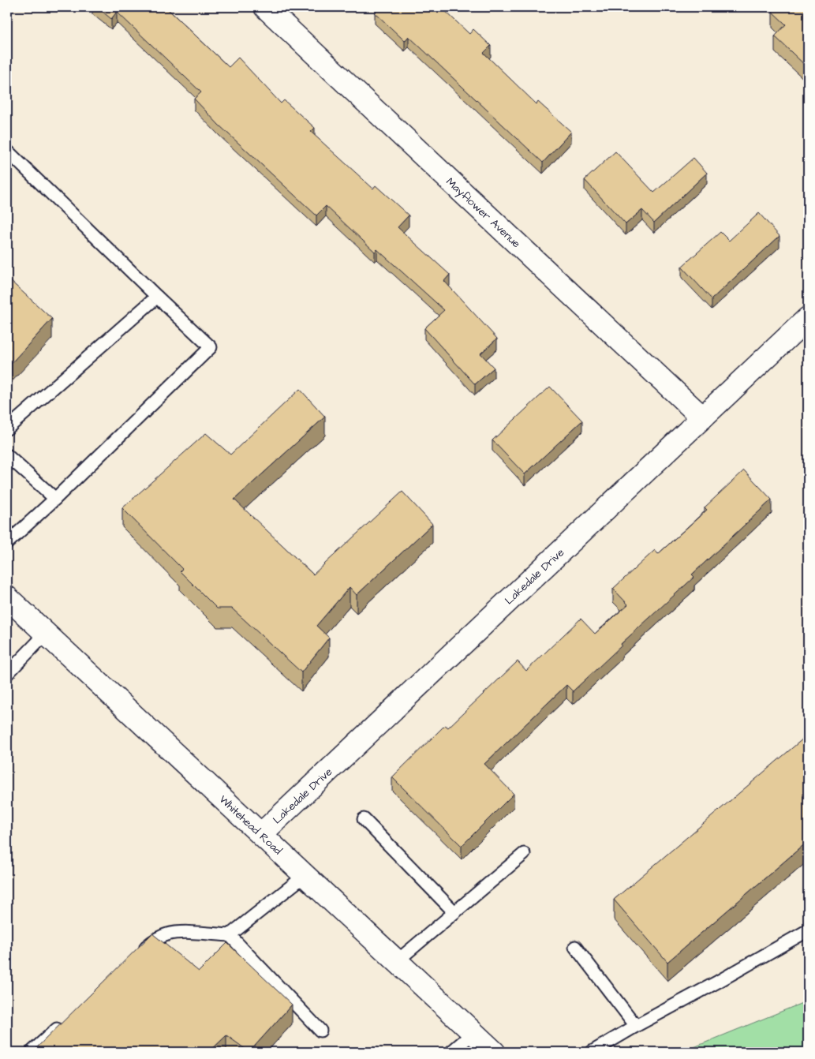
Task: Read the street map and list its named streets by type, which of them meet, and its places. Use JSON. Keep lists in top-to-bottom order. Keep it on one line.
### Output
{"streets":{"street":["Mayflower Avenue","Lakedale Drive","Whitehead Road"]},"crossings":[["Mayflower Avenue","Lakedale Drive"],["Lakedale Drive","Whitehead Road"]]}
